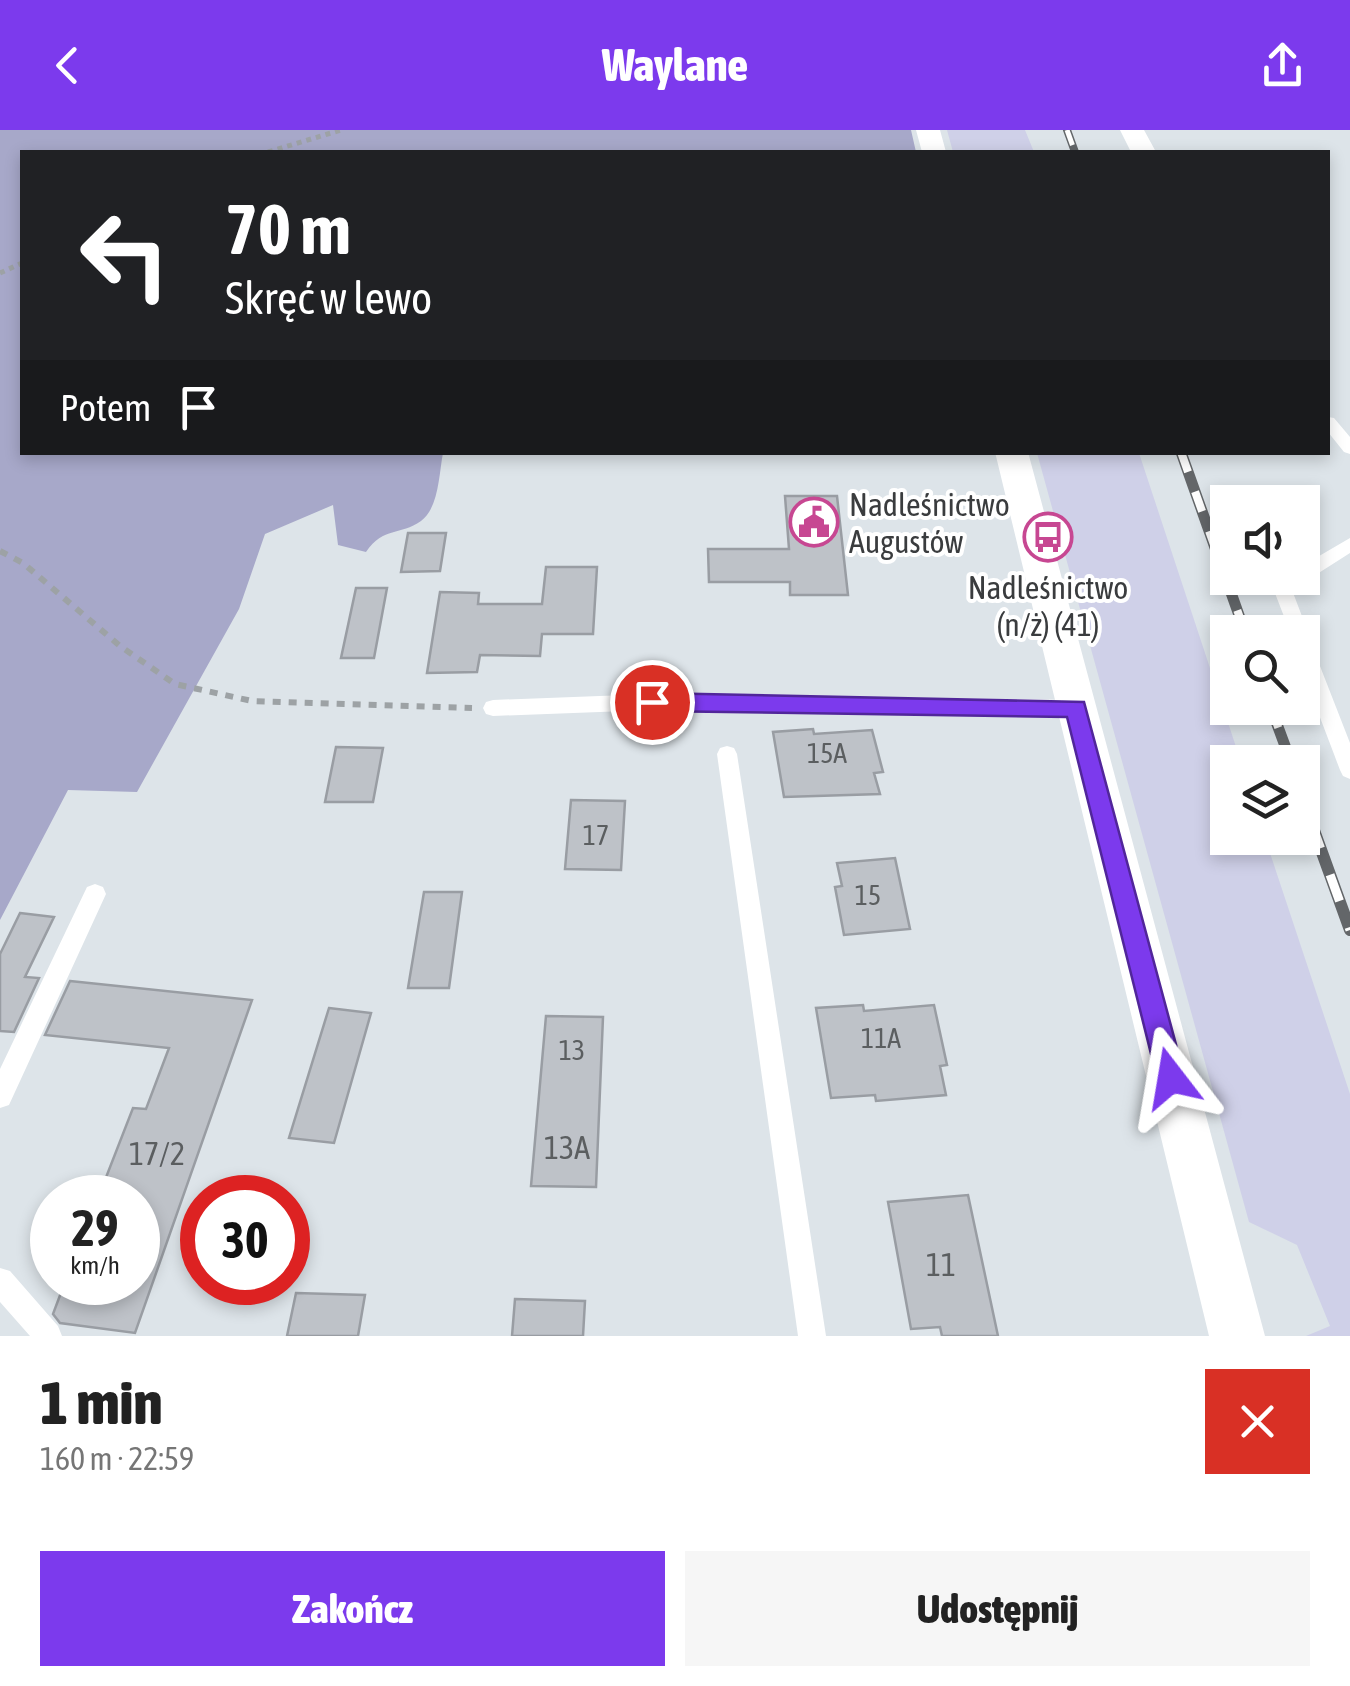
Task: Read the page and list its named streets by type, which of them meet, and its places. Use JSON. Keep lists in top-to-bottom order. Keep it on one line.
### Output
{"places":{"public building":["Nadleśnictwo Augustów"],"bus stop":["Nadleśnictwo (n/ż) (41)"]},"house_numbers":["15A","17","15","11A","13","13A","17/2","11"],"page":{"header":"Waylane","turn":["70 m","Skręć w lewo"],"then":"Potem","speed":"29 km/h","limit":"30","heading":["1 min","160 m · 22:59"],"buttons":["Zakończ","Udostępnij"]}}
